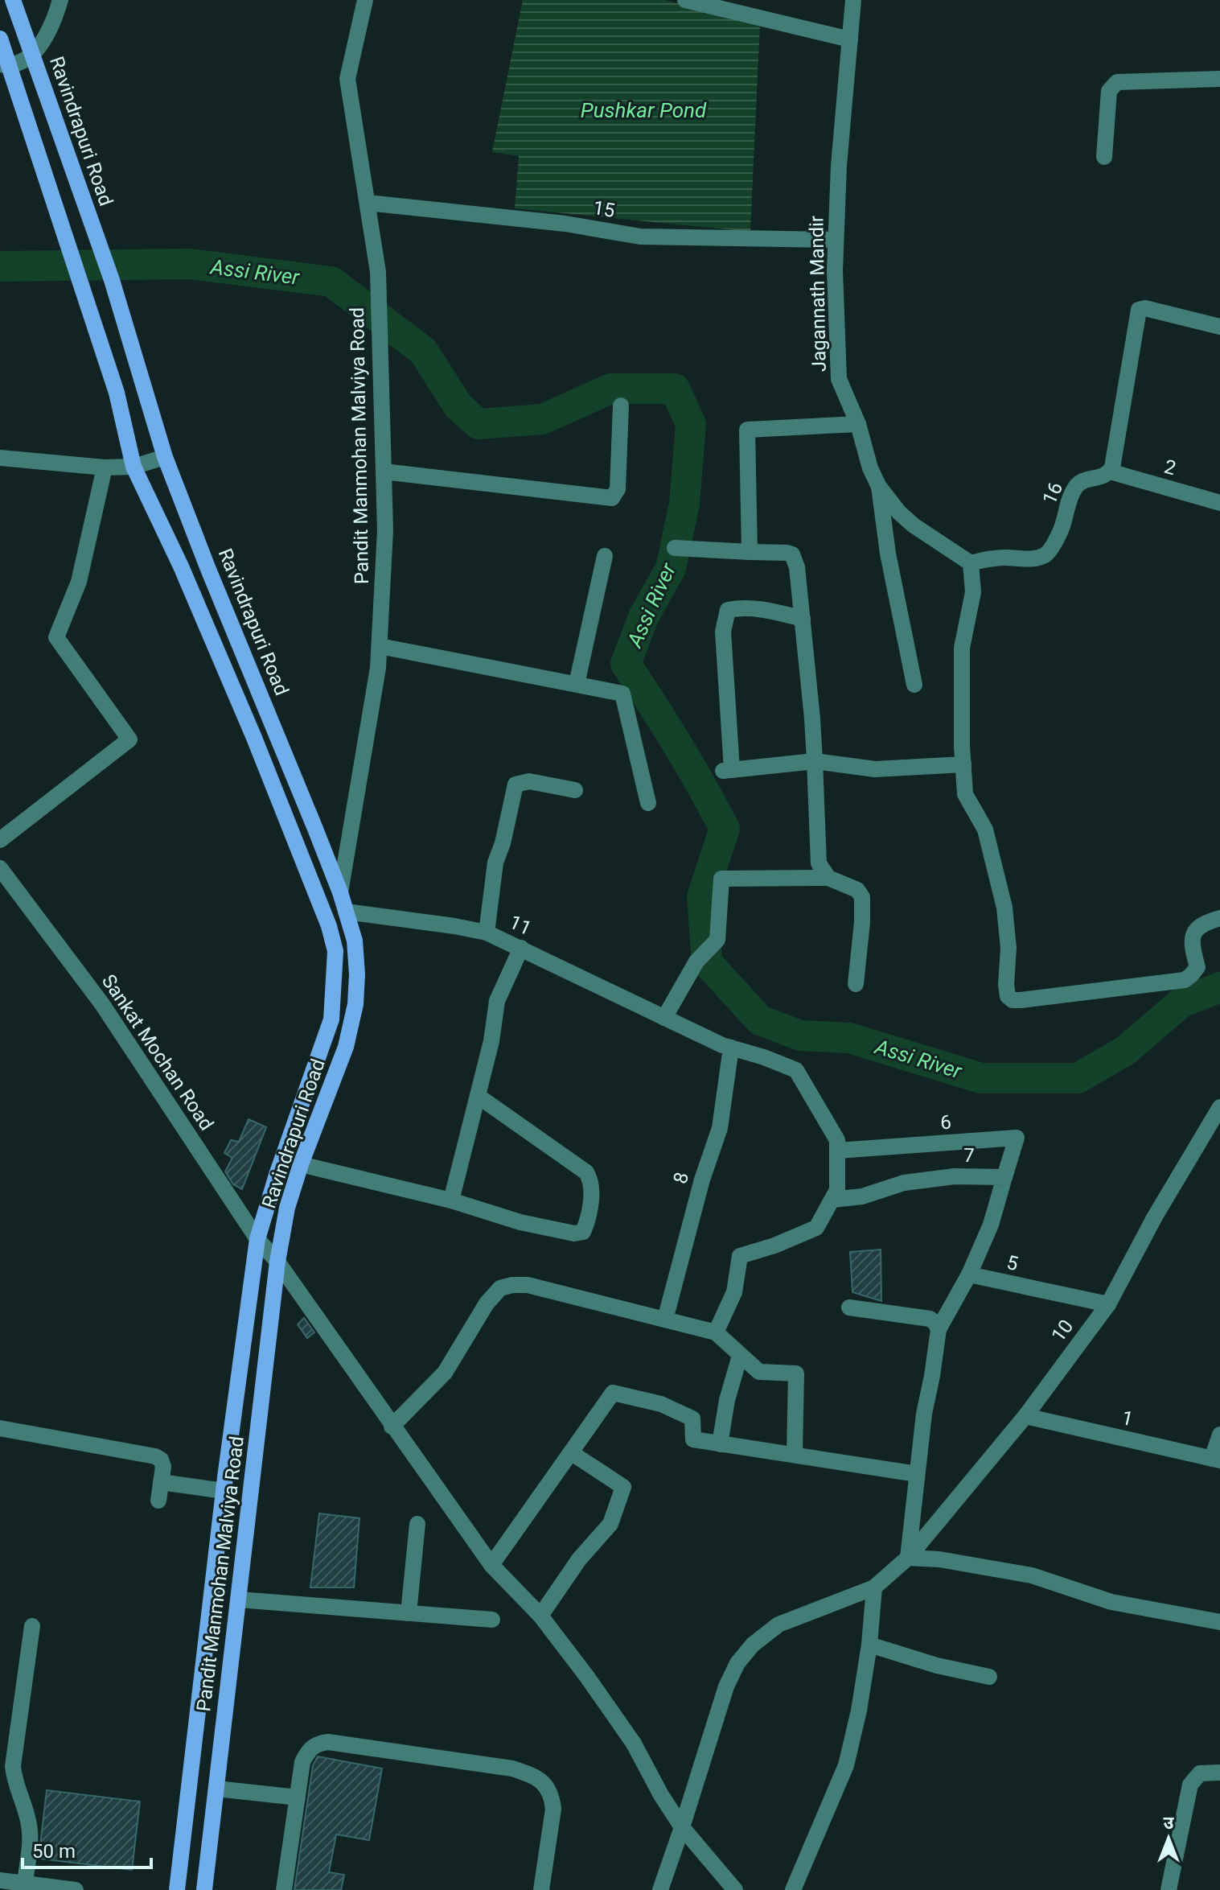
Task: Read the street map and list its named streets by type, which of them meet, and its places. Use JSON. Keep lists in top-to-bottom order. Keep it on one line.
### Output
{"streets":{"main road":["Ravindrapuri Road","Pandit Manmohan Malviya Road"],"street":["15","Jagannath Mandir","2","16","11","Sankat Mochan Road","6","7","8","5","10","1"]},"crossings":[["Ravindrapuri Road","Pandit Manmohan Malviya Road"],["Ravindrapuri Road","11"],["Ravindrapuri Road","Sankat Mochan Road"],["15","Jagannath Mandir"],["15","Pandit Manmohan Malviya Road"],["Jagannath Mandir","16"],["Pandit Manmohan Malviya Road","Sankat Mochan Road"],["2","16"],["11","6"],["11","8"],["6","7"],["5","10"],["10","1"]],"water":["Pushkar Pond","Assi River"],"scale_bar":"50 m","north":"top"}
